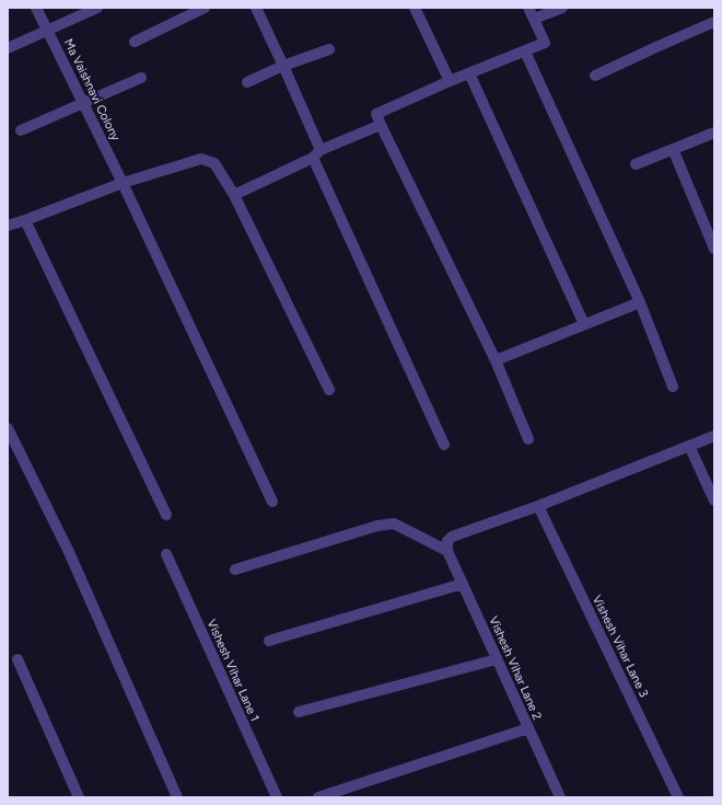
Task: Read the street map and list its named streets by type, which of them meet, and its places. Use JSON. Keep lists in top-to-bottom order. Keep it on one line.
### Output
{"streets":{"street":["Ma Vaishnavi Colony","Vishesh Vihar Lane 3","Vishesh Vihar Lane 2","Vishesh Vihar Lane 1"]}}
